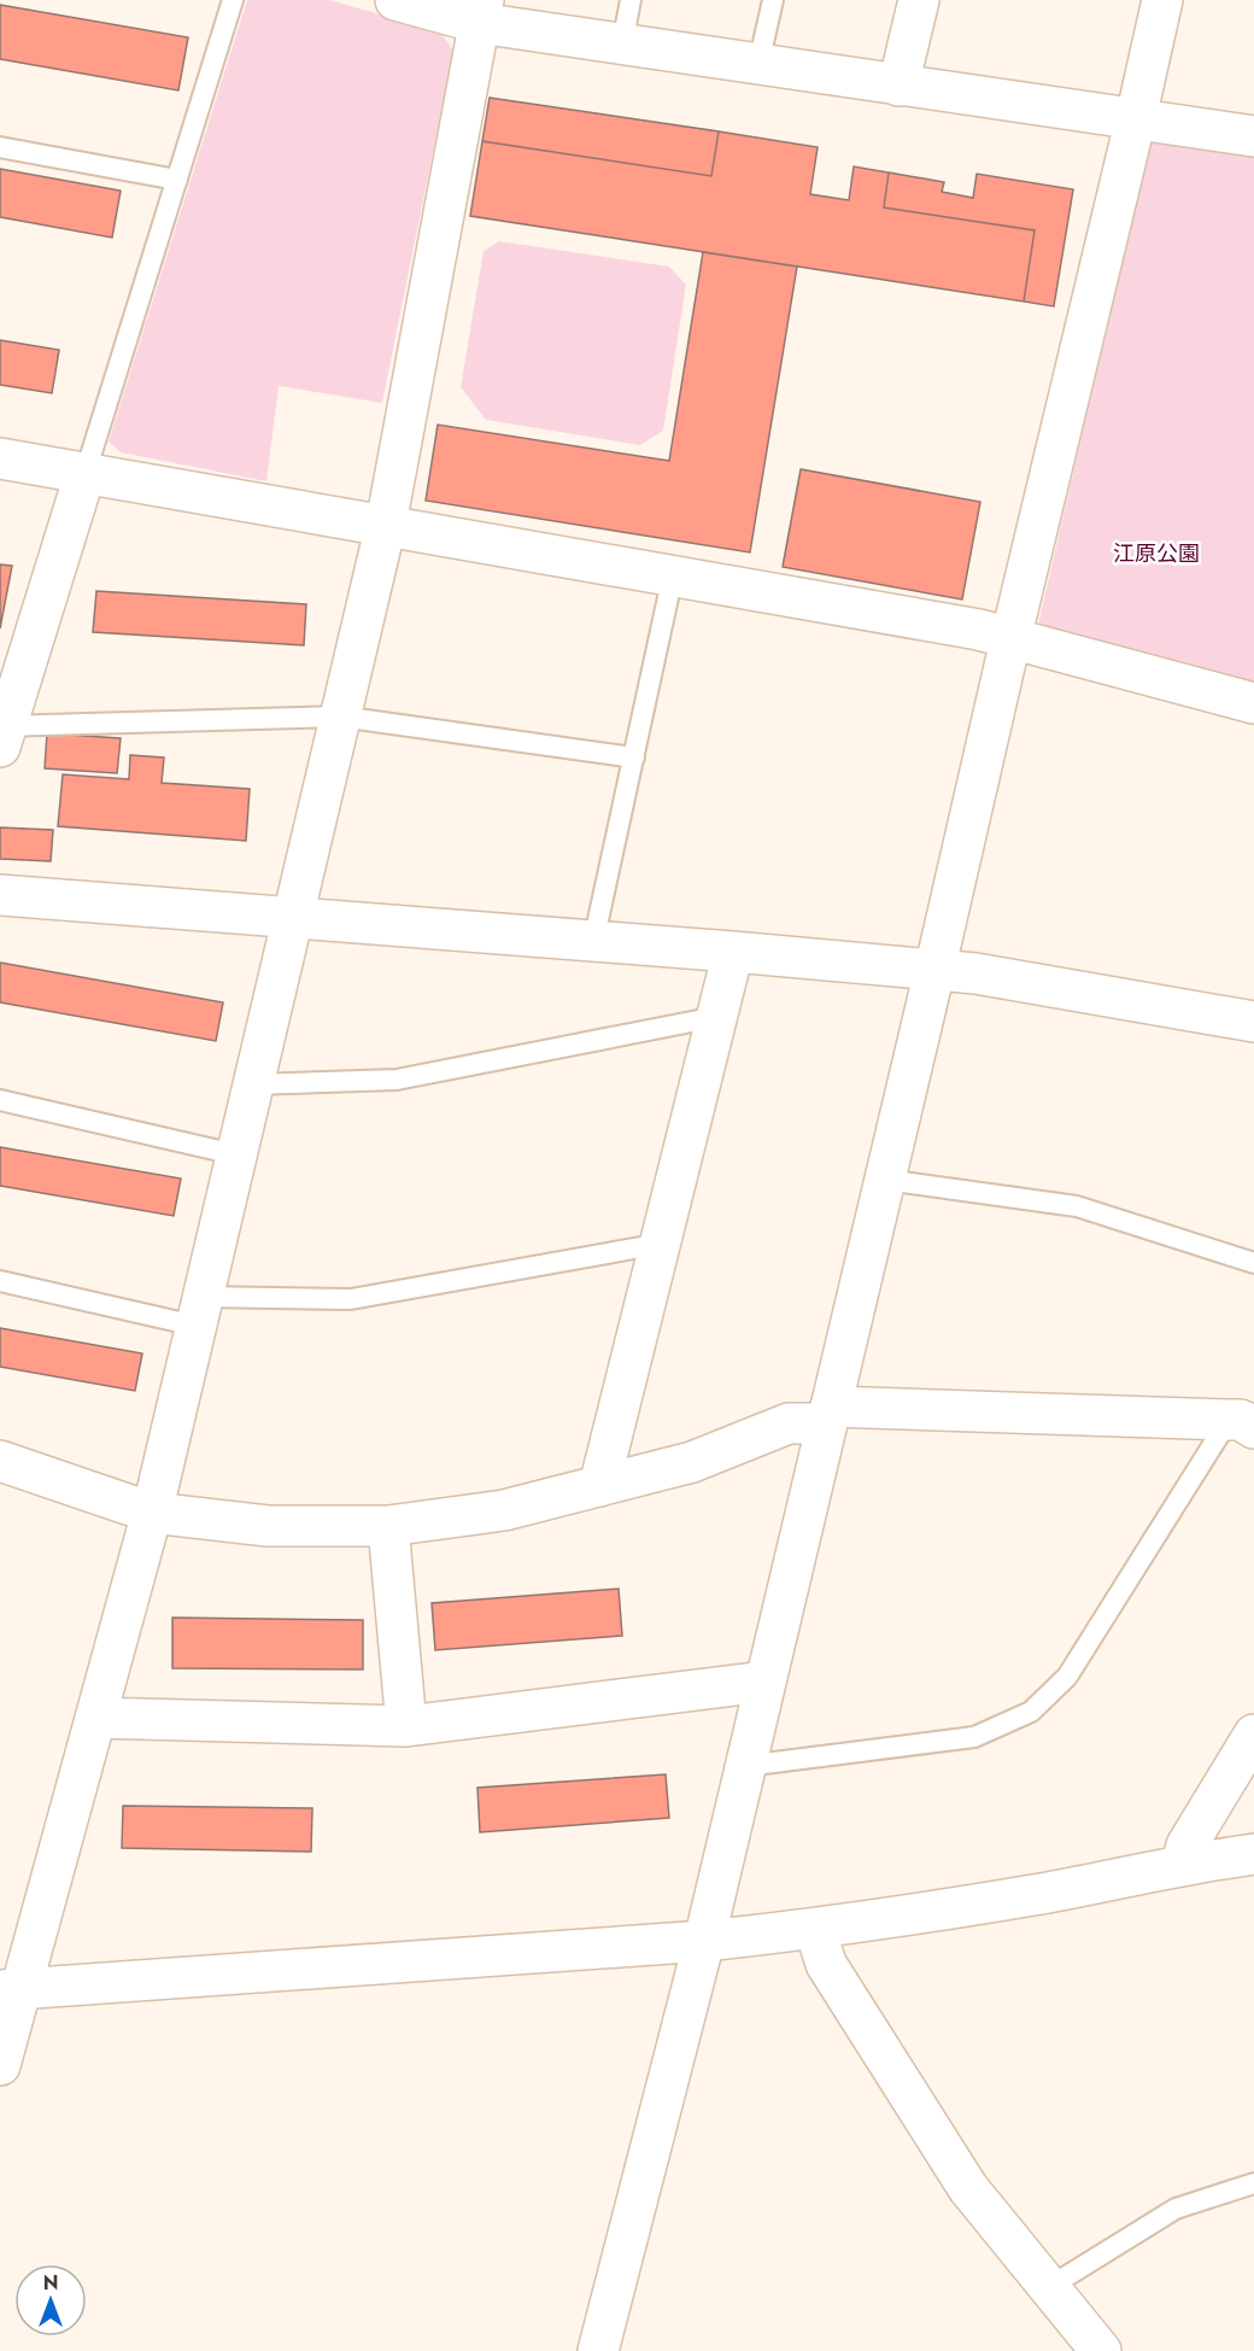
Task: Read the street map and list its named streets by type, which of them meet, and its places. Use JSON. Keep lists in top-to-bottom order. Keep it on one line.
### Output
{"parks":["江原公園"],"north":"top"}
